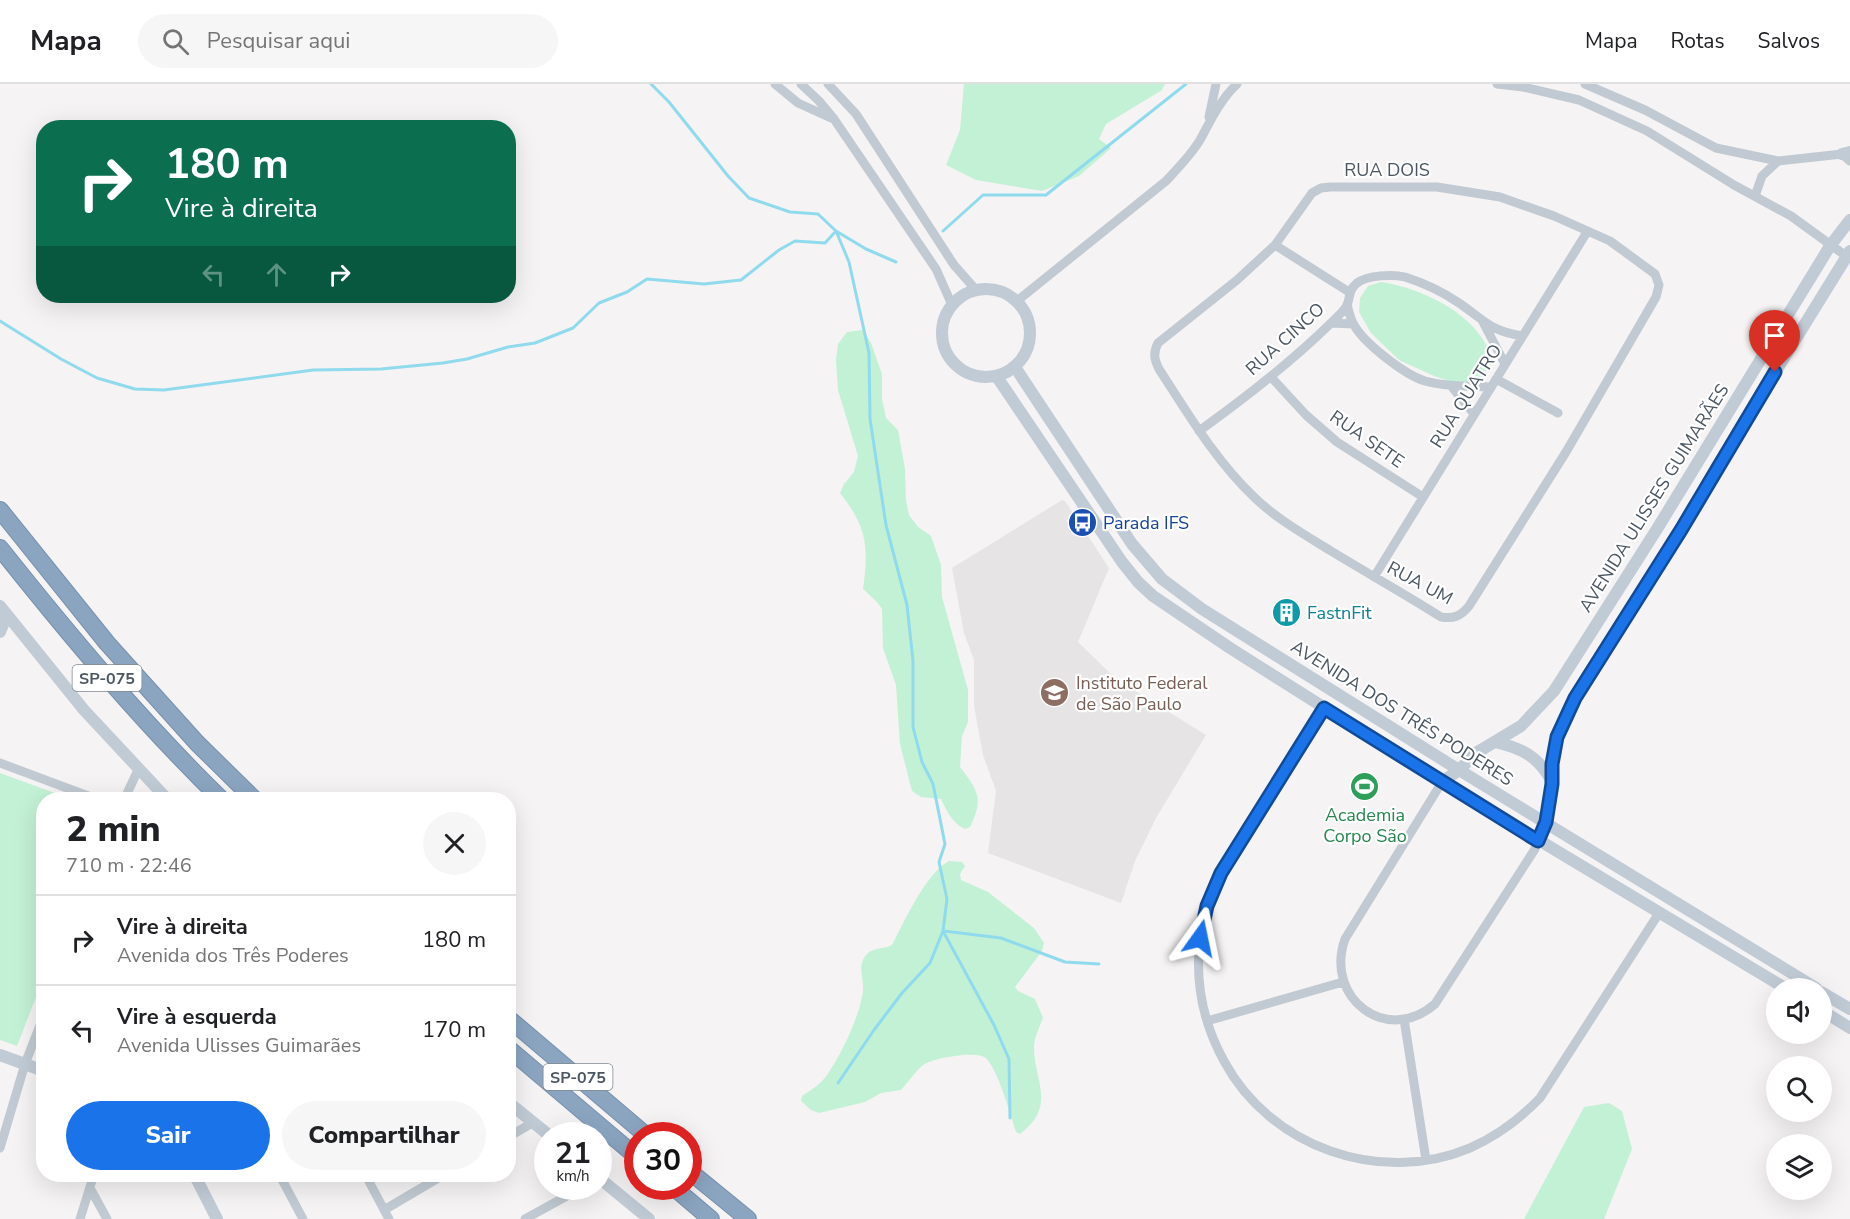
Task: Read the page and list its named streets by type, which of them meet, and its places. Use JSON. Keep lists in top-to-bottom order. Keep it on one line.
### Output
{"streets":{"highway":["SP-075"],"street":["RUA DOIS","RUA CINCO","RUA QUATRO","RUA SETE","AVENIDA ULISSES GUIMARÃES","RUA UM","AVENIDA DOS TRÊS PODERES"]},"crossings":[["RUA DOIS","RUA QUATRO"],["RUA DOIS","RUA UM"],["RUA CINCO","RUA SETE"],["RUA CINCO","RUA UM"],["RUA QUATRO","RUA SETE"],["RUA QUATRO","RUA UM"],["AVENIDA ULISSES GUIMARÃES","AVENIDA DOS TRÊS PODERES"]],"places":{"bus stop":["Parada IFS"],"building":["FastnFit"],"school or university":["Instituto Federal de São Paulo"],"sports":["Academia Corpo São"]},"page":{"header":"Mapa","search":"Pesquisar aqui","nav":["Mapa","Rotas","Salvos"],"turn":["180 m","Vire à direita"],"heading":["2 min","710 m · 22:46"],"list":[{"name":"Vire à direita","note":"Avenida dos Três Poderes","value":"180 m"},{"name":"Vire à esquerda","note":"Avenida Ulisses Guimarães","value":"170 m"}],"buttons":["Sair","Compartilhar"],"speed":"21 km/h","limit":"30"}}
